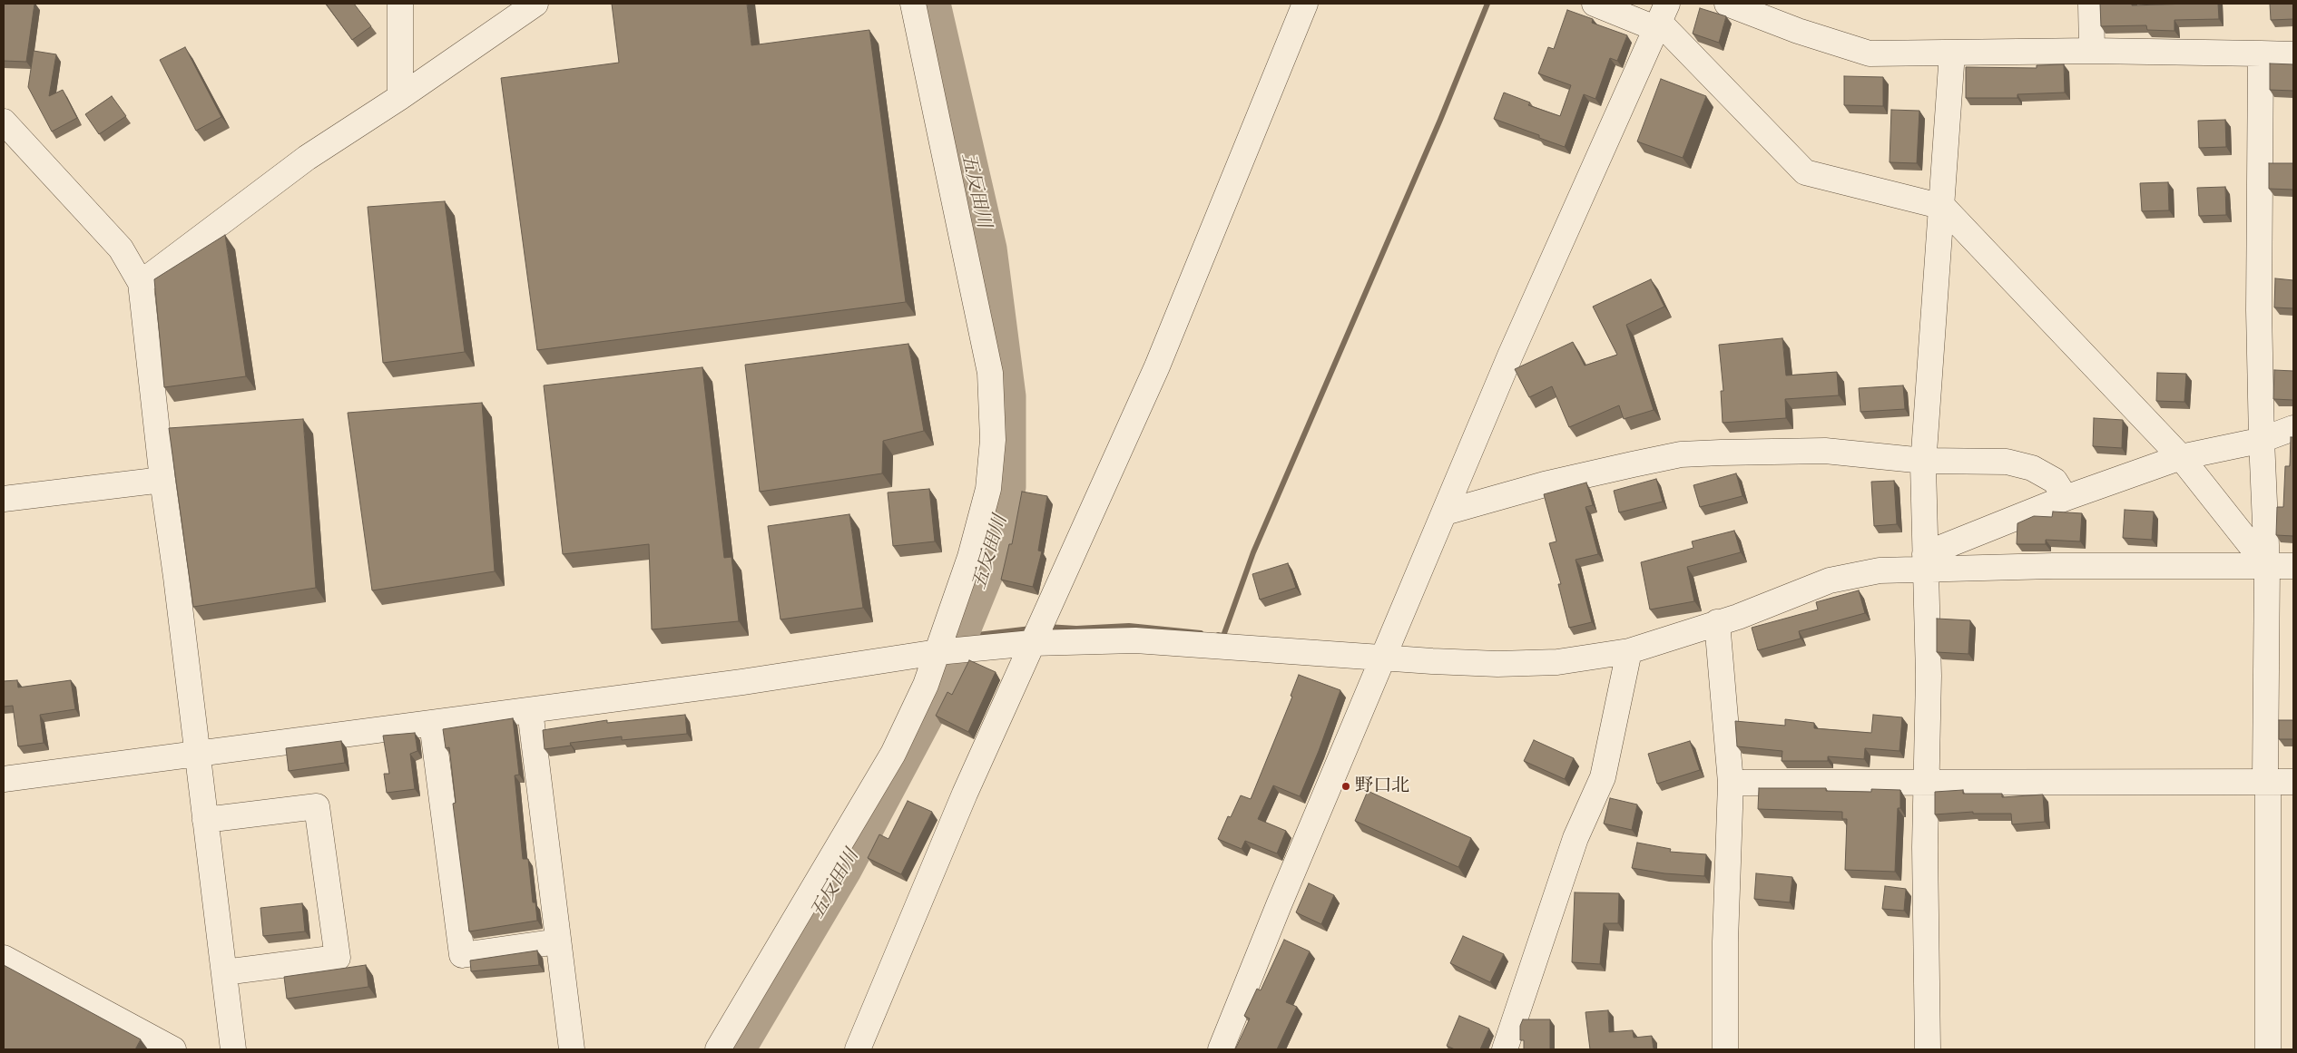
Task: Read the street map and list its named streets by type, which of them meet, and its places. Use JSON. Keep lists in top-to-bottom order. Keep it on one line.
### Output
{"water":["五反田川"],"places":["野口北"]}
